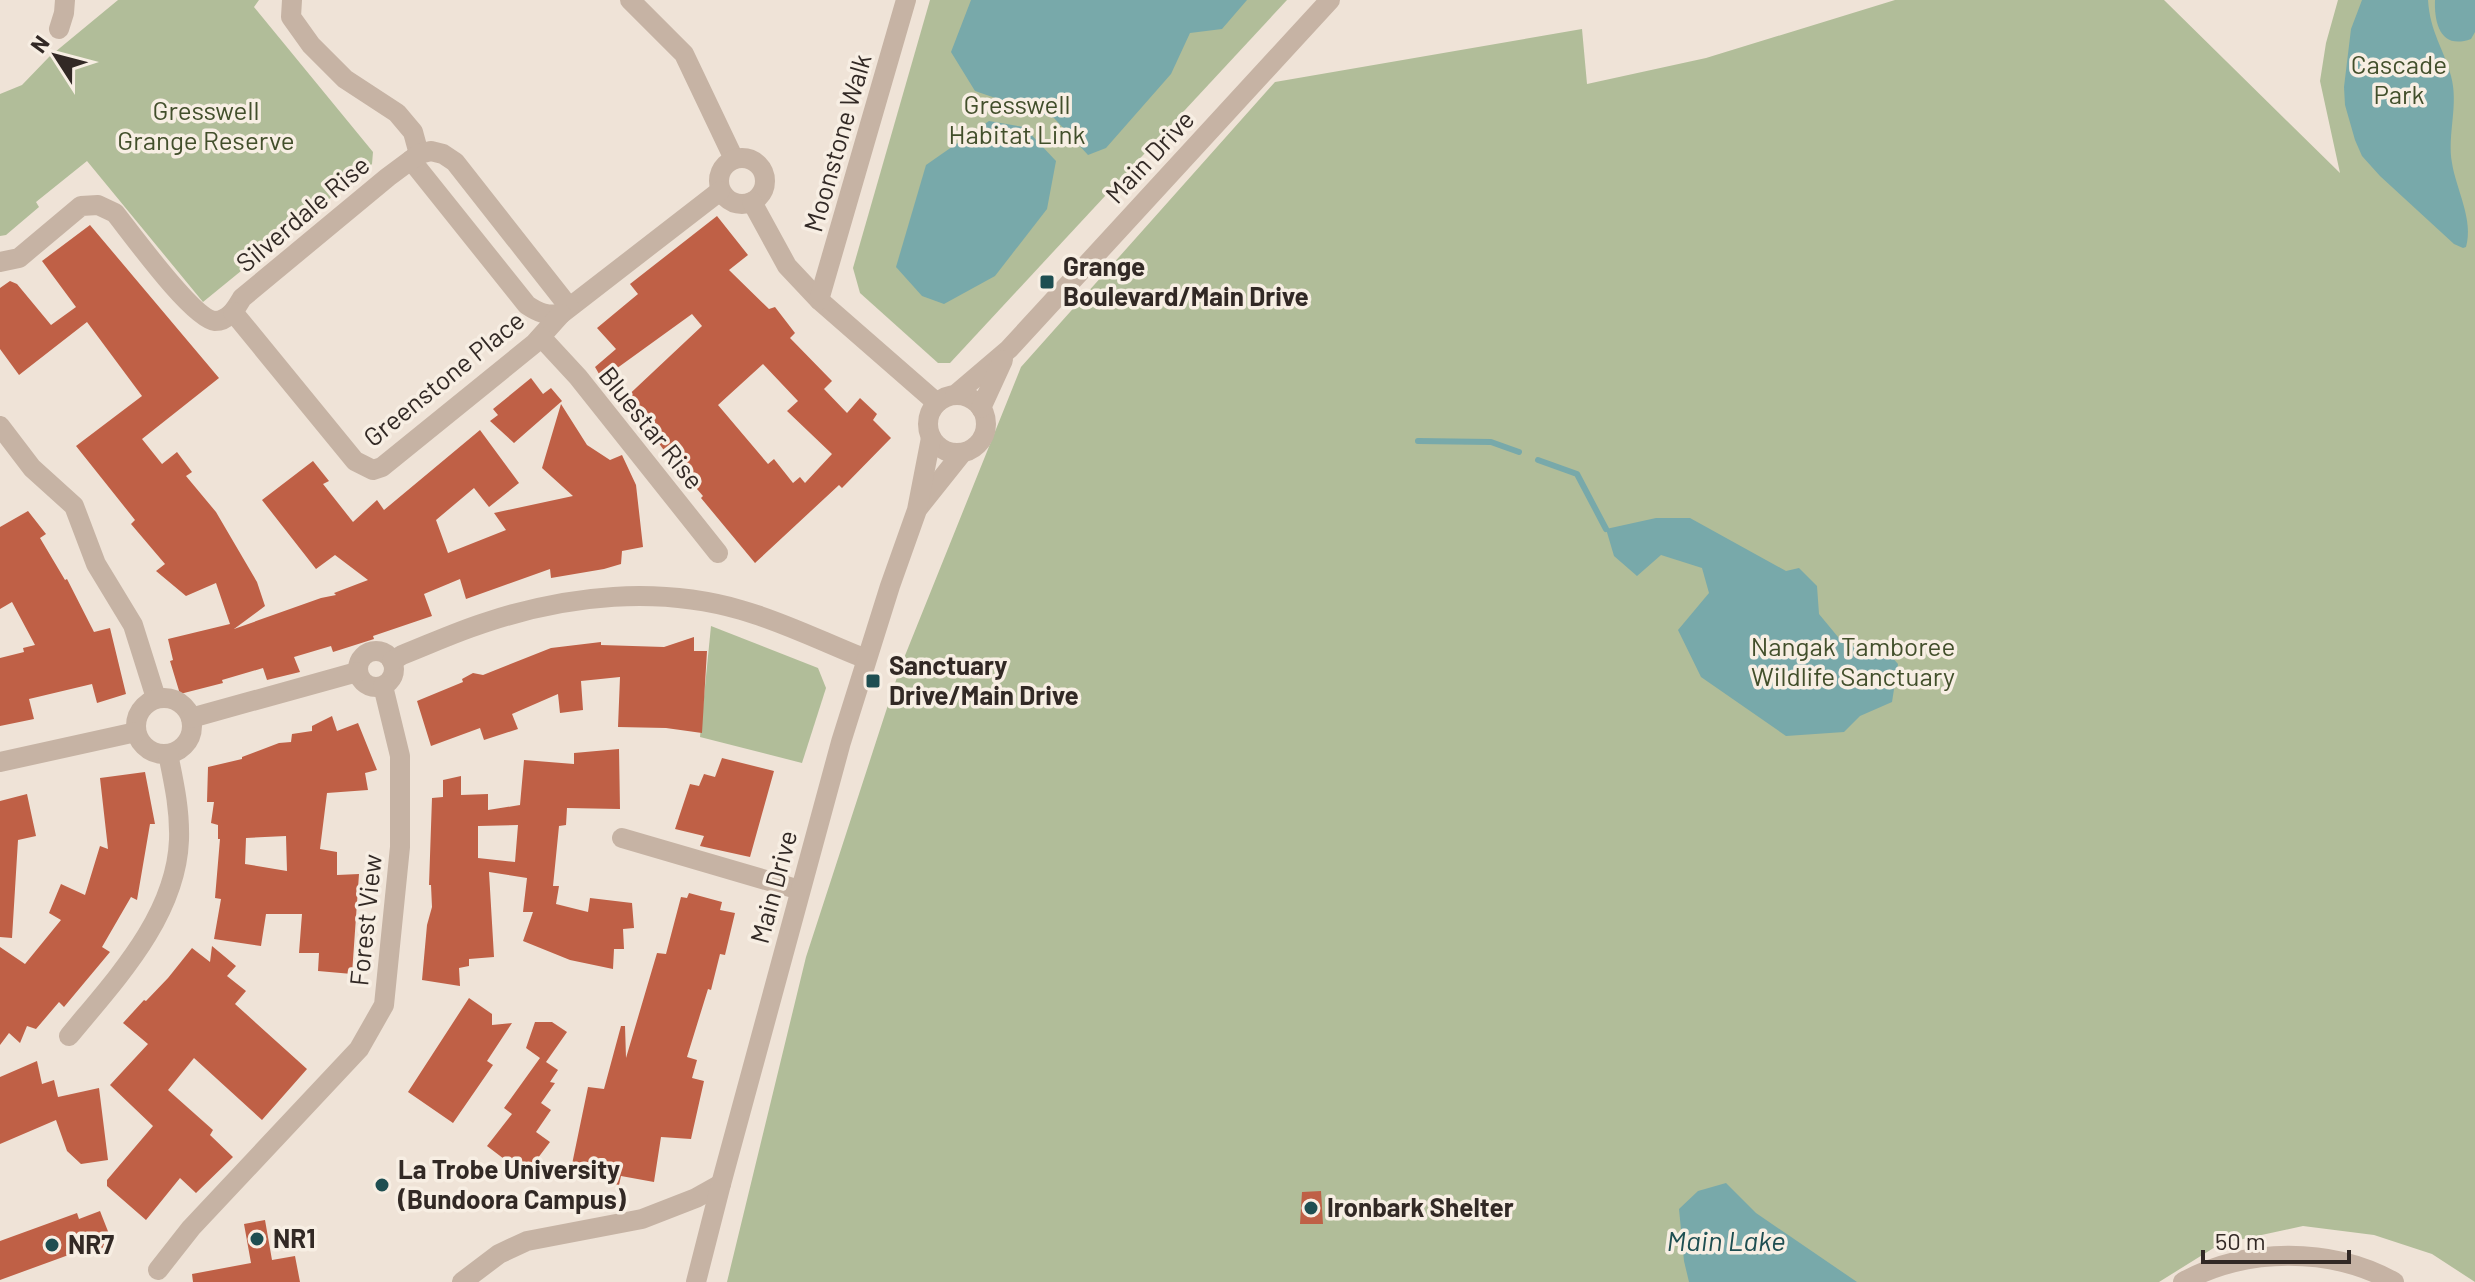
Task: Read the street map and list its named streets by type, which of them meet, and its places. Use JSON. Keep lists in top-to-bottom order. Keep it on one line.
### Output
{"streets":{"street":["Moonstone Walk","Main Drive","Silverdale Rise","Greenstone Place","Bluestar Rise","Forest View"]},"crossings":[["Silverdale Rise","Greenstone Place"],["Greenstone Place","Bluestar Rise"]],"water":["Main Lake"],"parks":["Cascade Park","Gresswell Habitat Link","Gresswell Grange Reserve","Nangak Tamboree Wildlife Sanctuary"],"places":{"transit":["Grange Boulevard/Main Drive","Sanctuary Drive/Main Drive"],"other":["La Trobe University (Bundoora Campus)","Ironbark Shelter","NR1","NR7"]},"scale_bar":"50 m","north":"top left"}
